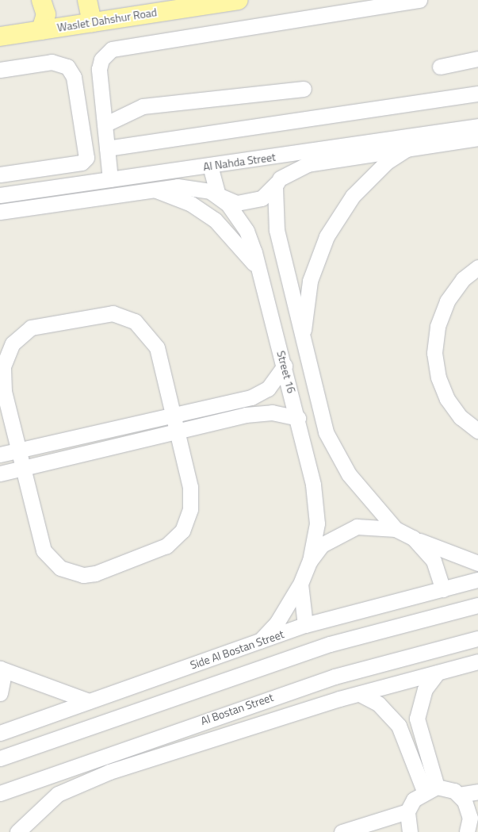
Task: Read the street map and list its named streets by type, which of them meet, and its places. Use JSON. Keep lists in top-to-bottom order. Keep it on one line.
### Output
{"streets":{"main road":["Waslet Dahshur Road"],"street":["Al Nahda Street","Street 16","Side Al Bostan Street","Al Bostan Street"]},"crossings":[["Al Nahda Street","Street 16"]]}
